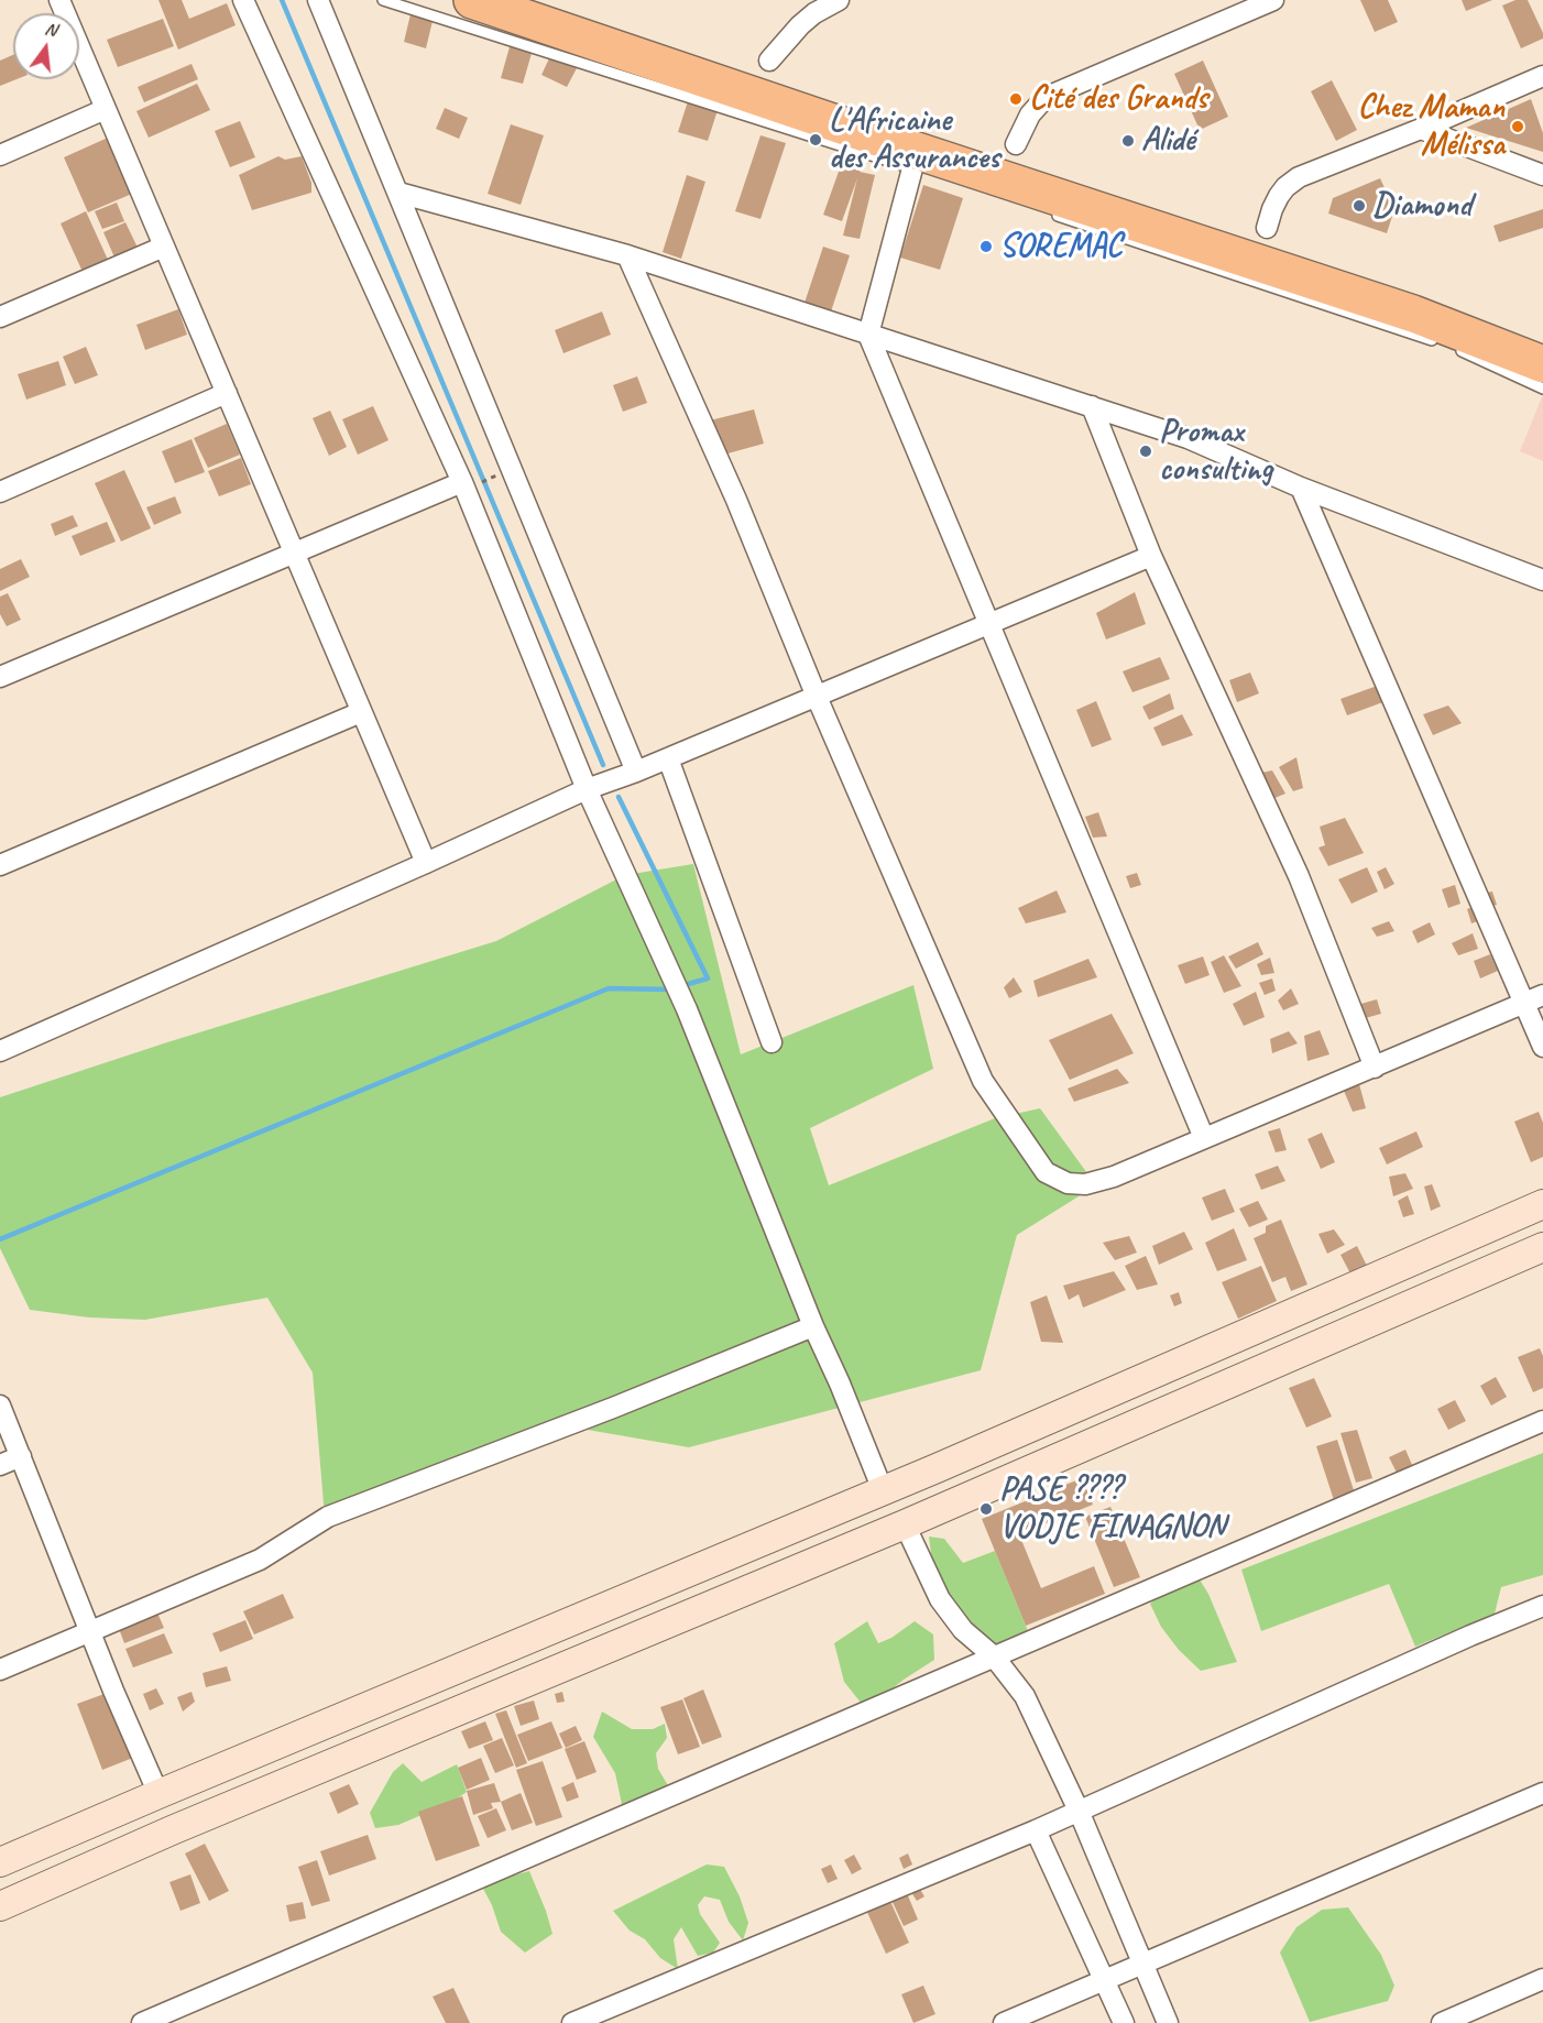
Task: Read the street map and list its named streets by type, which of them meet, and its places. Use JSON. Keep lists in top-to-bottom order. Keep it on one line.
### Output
{"places":["Cité des Grands","Chez Maman Mélissa","L'Africaine des Assurances","Alidé","Diamond","SOREMAC","Promax consulting","PASE ???? VODJE FINAGNON"],"north":"top"}
